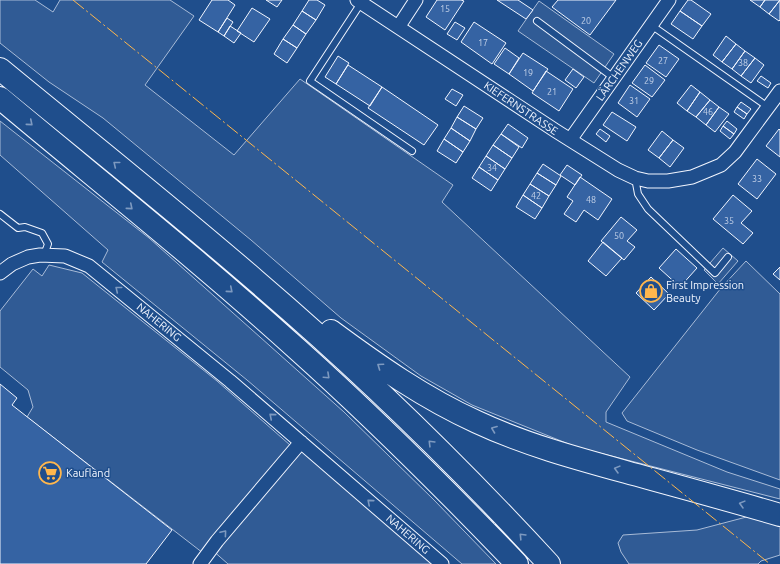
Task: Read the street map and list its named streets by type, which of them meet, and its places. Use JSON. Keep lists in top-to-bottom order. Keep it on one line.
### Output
{"streets":{"street":["LÄRCHENWEG","KIEFERNSTRASSE","NAHERING"]},"crossings":[["LÄRCHENWEG","KIEFERNSTRASSE"]],"one_way":["NAHERING"],"places":{"shop":["First Impression Beauty"],"supermarket":["Kaufland"]},"house_numbers":["15","20","17","27","38","19","29","21","31","46","34","33","42","48","35","50"]}
